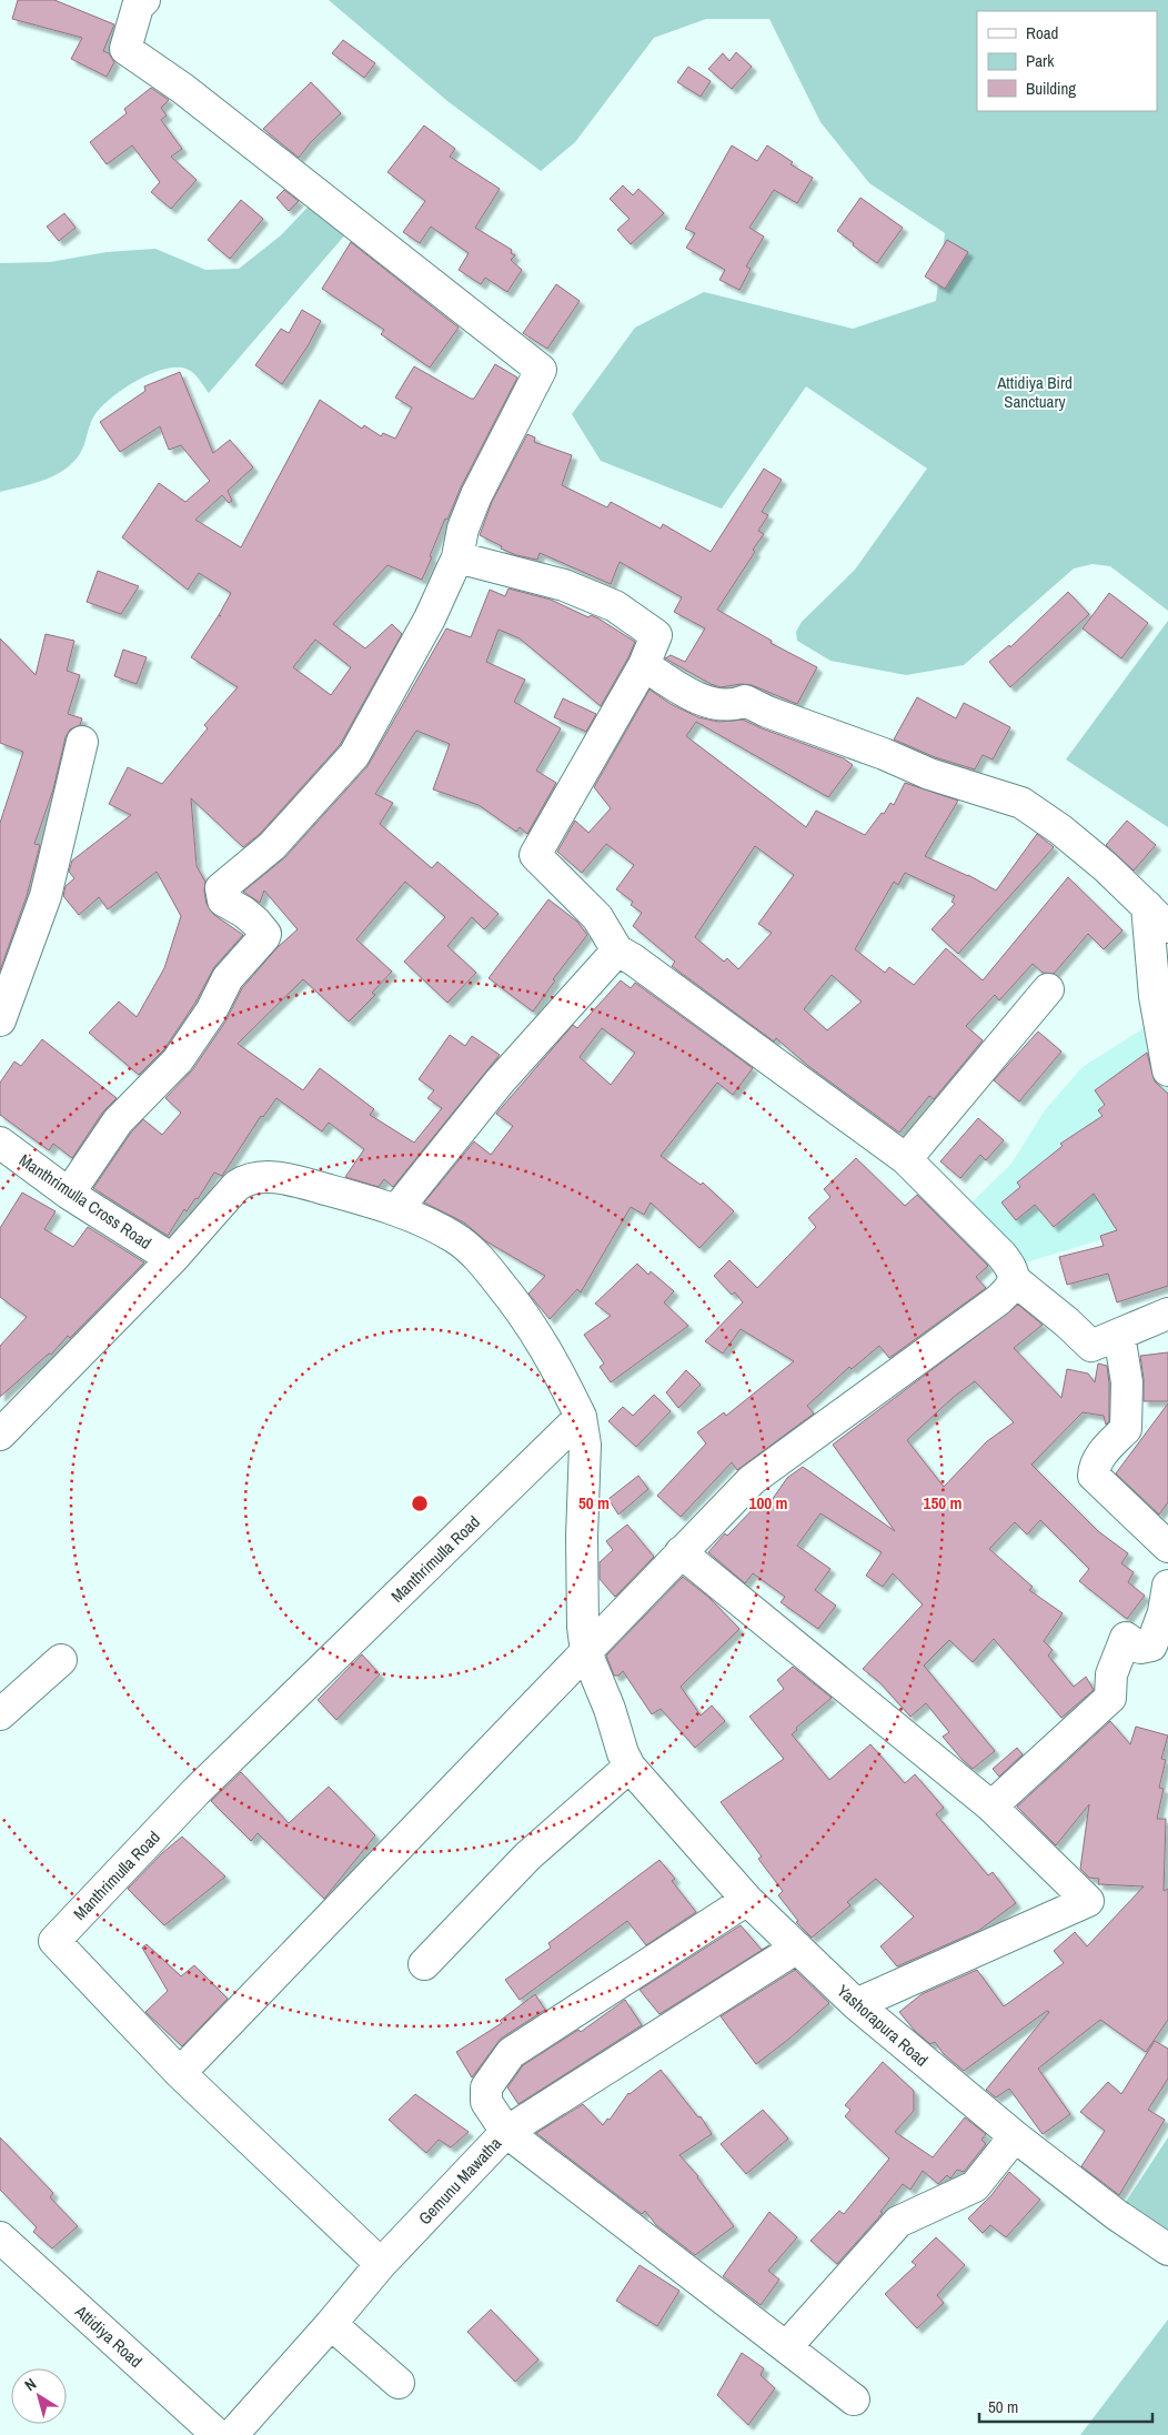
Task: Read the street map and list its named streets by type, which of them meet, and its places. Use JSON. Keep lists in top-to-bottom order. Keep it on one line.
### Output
{"streets":{"street":["Manthrimulla Cross Road","Manthrimulla Road","Yashorapura Road","Gemunu Mawatha","Attidiya Road"]},"crossings":[["Manthrimulla Road","Yashorapura Road"],["Manthrimulla Road","Gemunu Mawatha"],["Yashorapura Road","Gemunu Mawatha"]],"parks":["Attidiya Bird Sanctuary"],"legend":["Road","Park","Building"],"scale_bar":"50 m","north":"top left","rings":["50 m","100 m","150 m"]}
